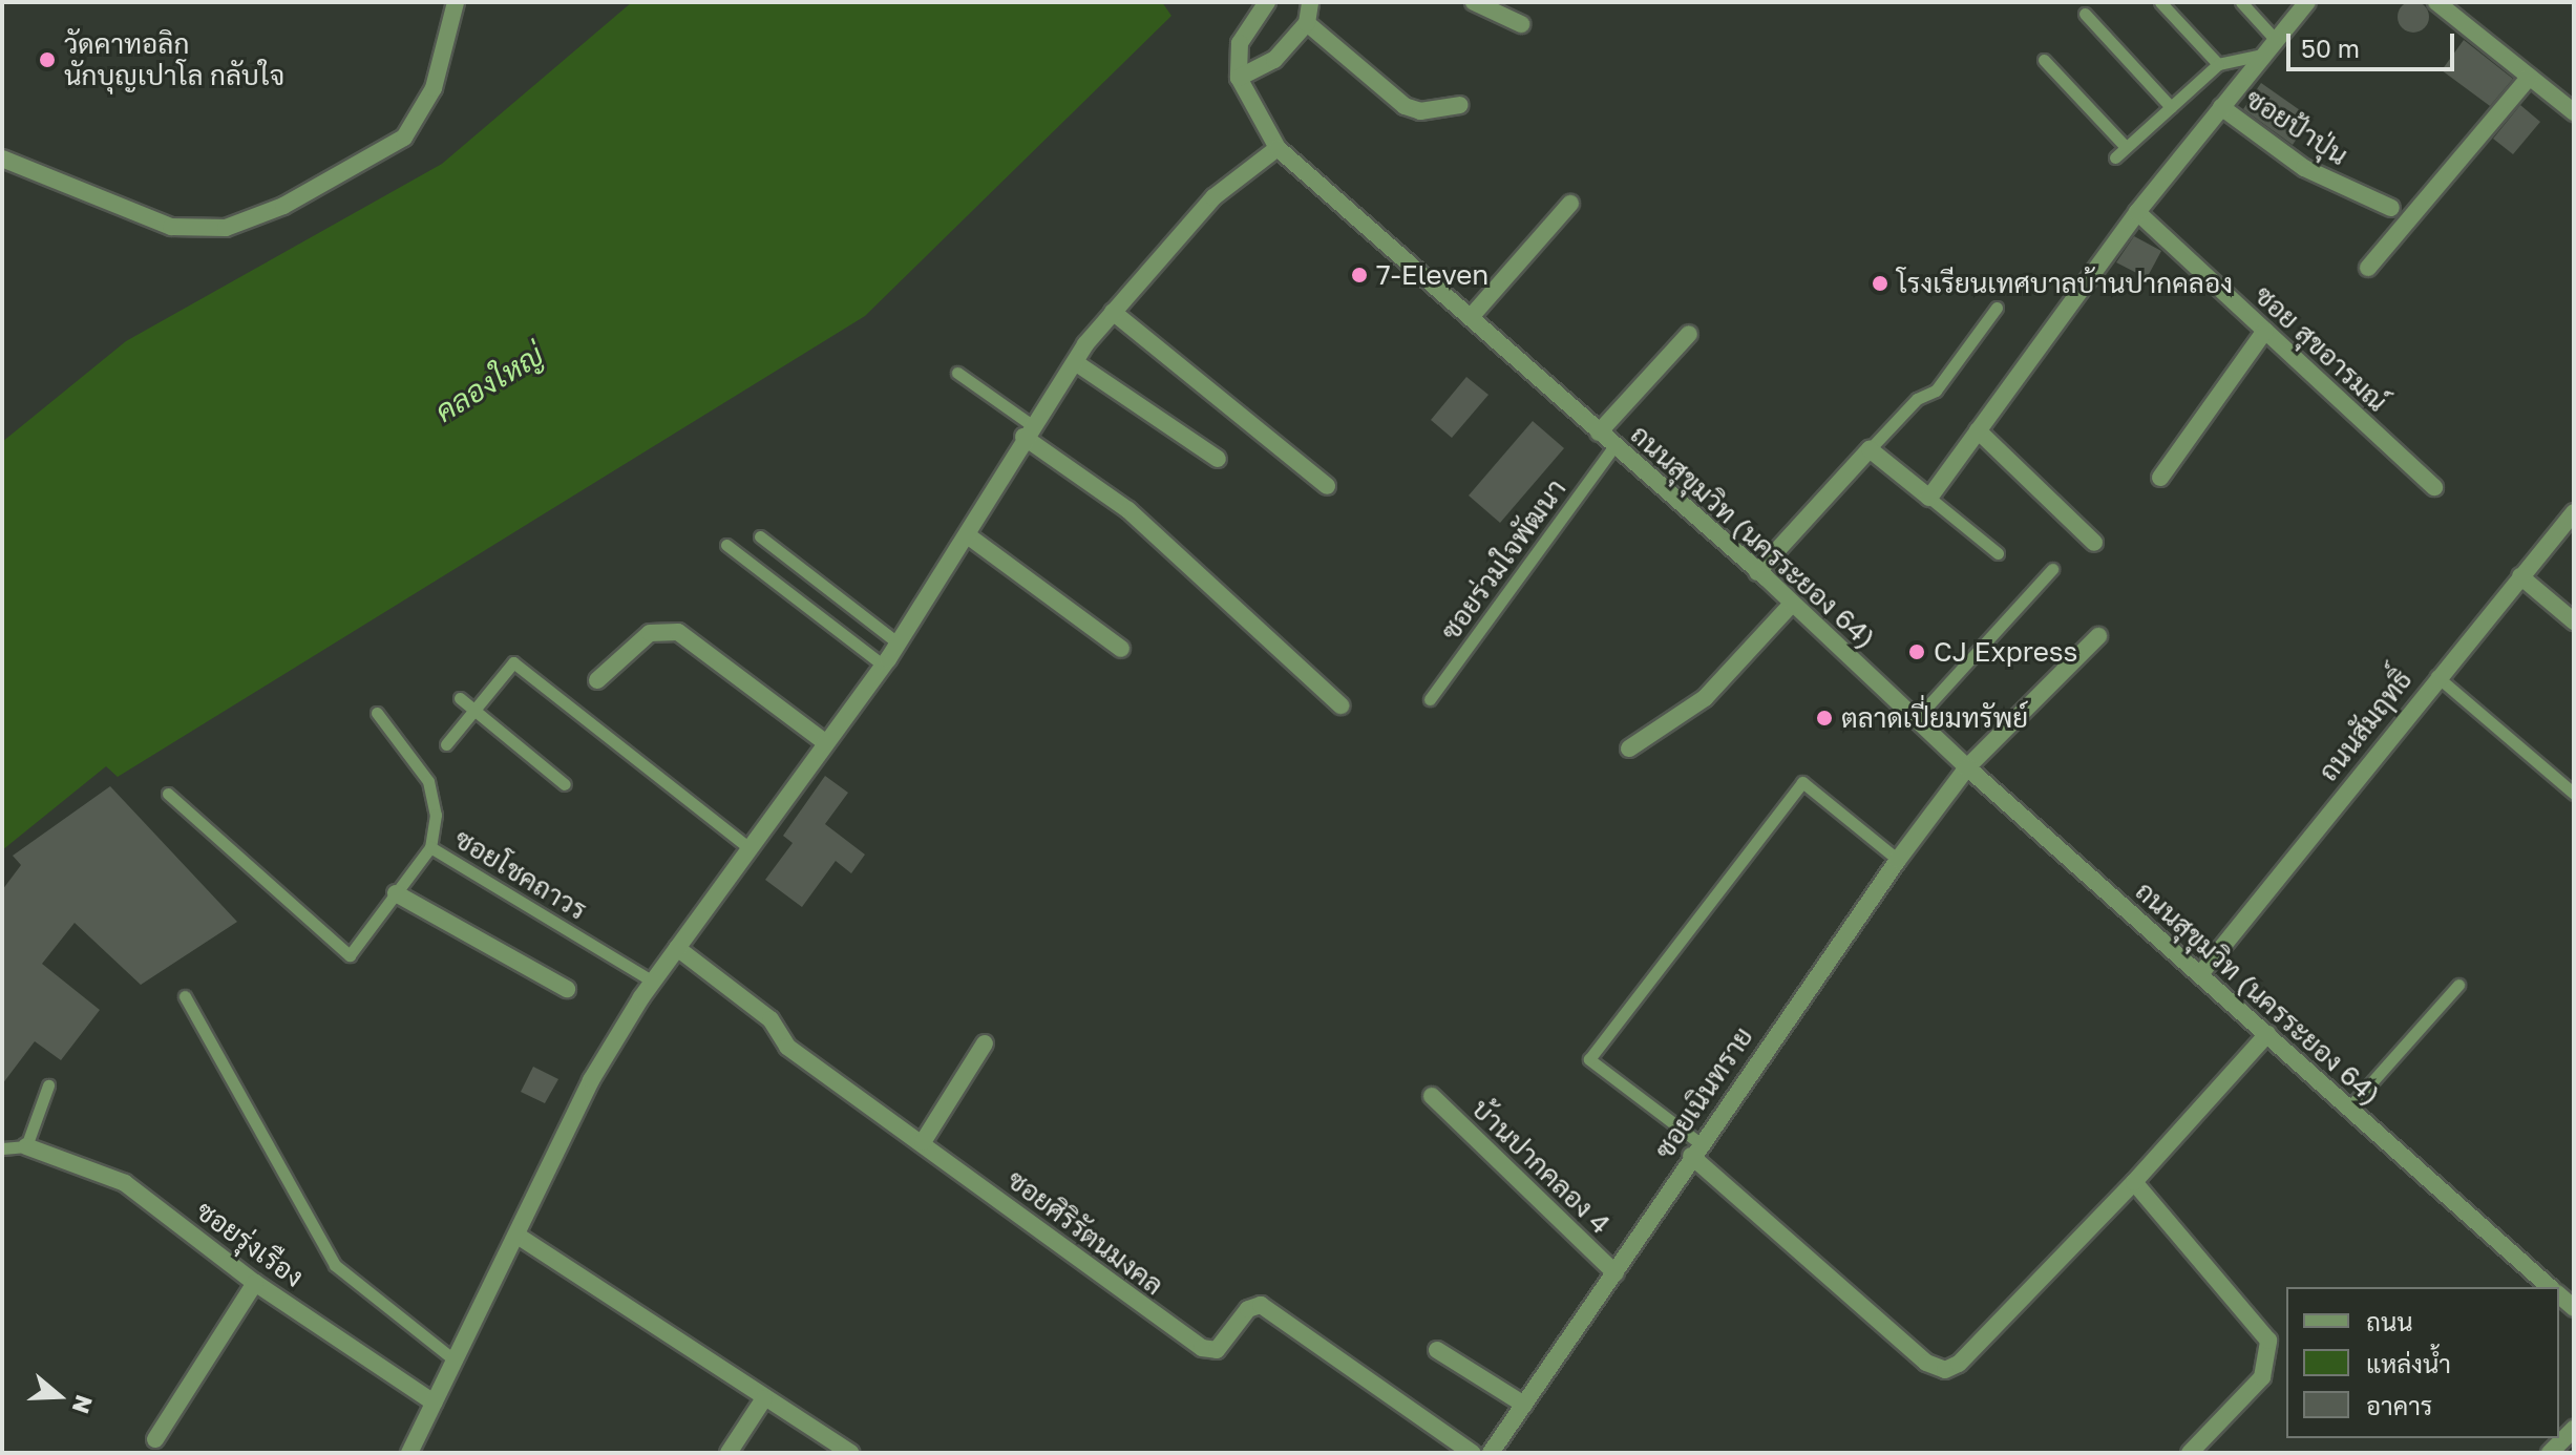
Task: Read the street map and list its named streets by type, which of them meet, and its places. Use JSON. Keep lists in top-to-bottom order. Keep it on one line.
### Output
{"streets":{"street":["ซอยป้าปุ่น","ซอย สุขอารมณ์","ถนนสุขุมวิท (นครระยอง 64)","ถนนสัมฤทธิ์","ซอยเนินทราย","บ้านปากคลอง 4","ซอยศิริรัตนมงคล","ซอยรุ่งเรือง"],"lane":["ซอยร่วมใจพัฒนา","ซอยโชคถาวร"]},"crossings":[["ถนนสุขุมวิท (นครระยอง 64)","ซอยร่วมใจพัฒนา"],["ถนนสุขุมวิท (นครระยอง 64)","ถนนสัมฤทธิ์"],["ถนนสุขุมวิท (นครระยอง 64)","ซอยเนินทราย"],["ซอยเนินทราย","บ้านปากคลอง 4"]],"water":["คลองใหญ่"],"places":["วัดคาทอลิก นักบุญเปาโล กลับใจ","7-Eleven","โรงเรียนเทศบาลบ้านปากคลอง","CJ Express","ตลาดเปี่ยมทรัพย์"],"legend":["ถนน","แหล่งน้ำ","อาคาร"],"scale_bar":"50 m","north":"right"}
